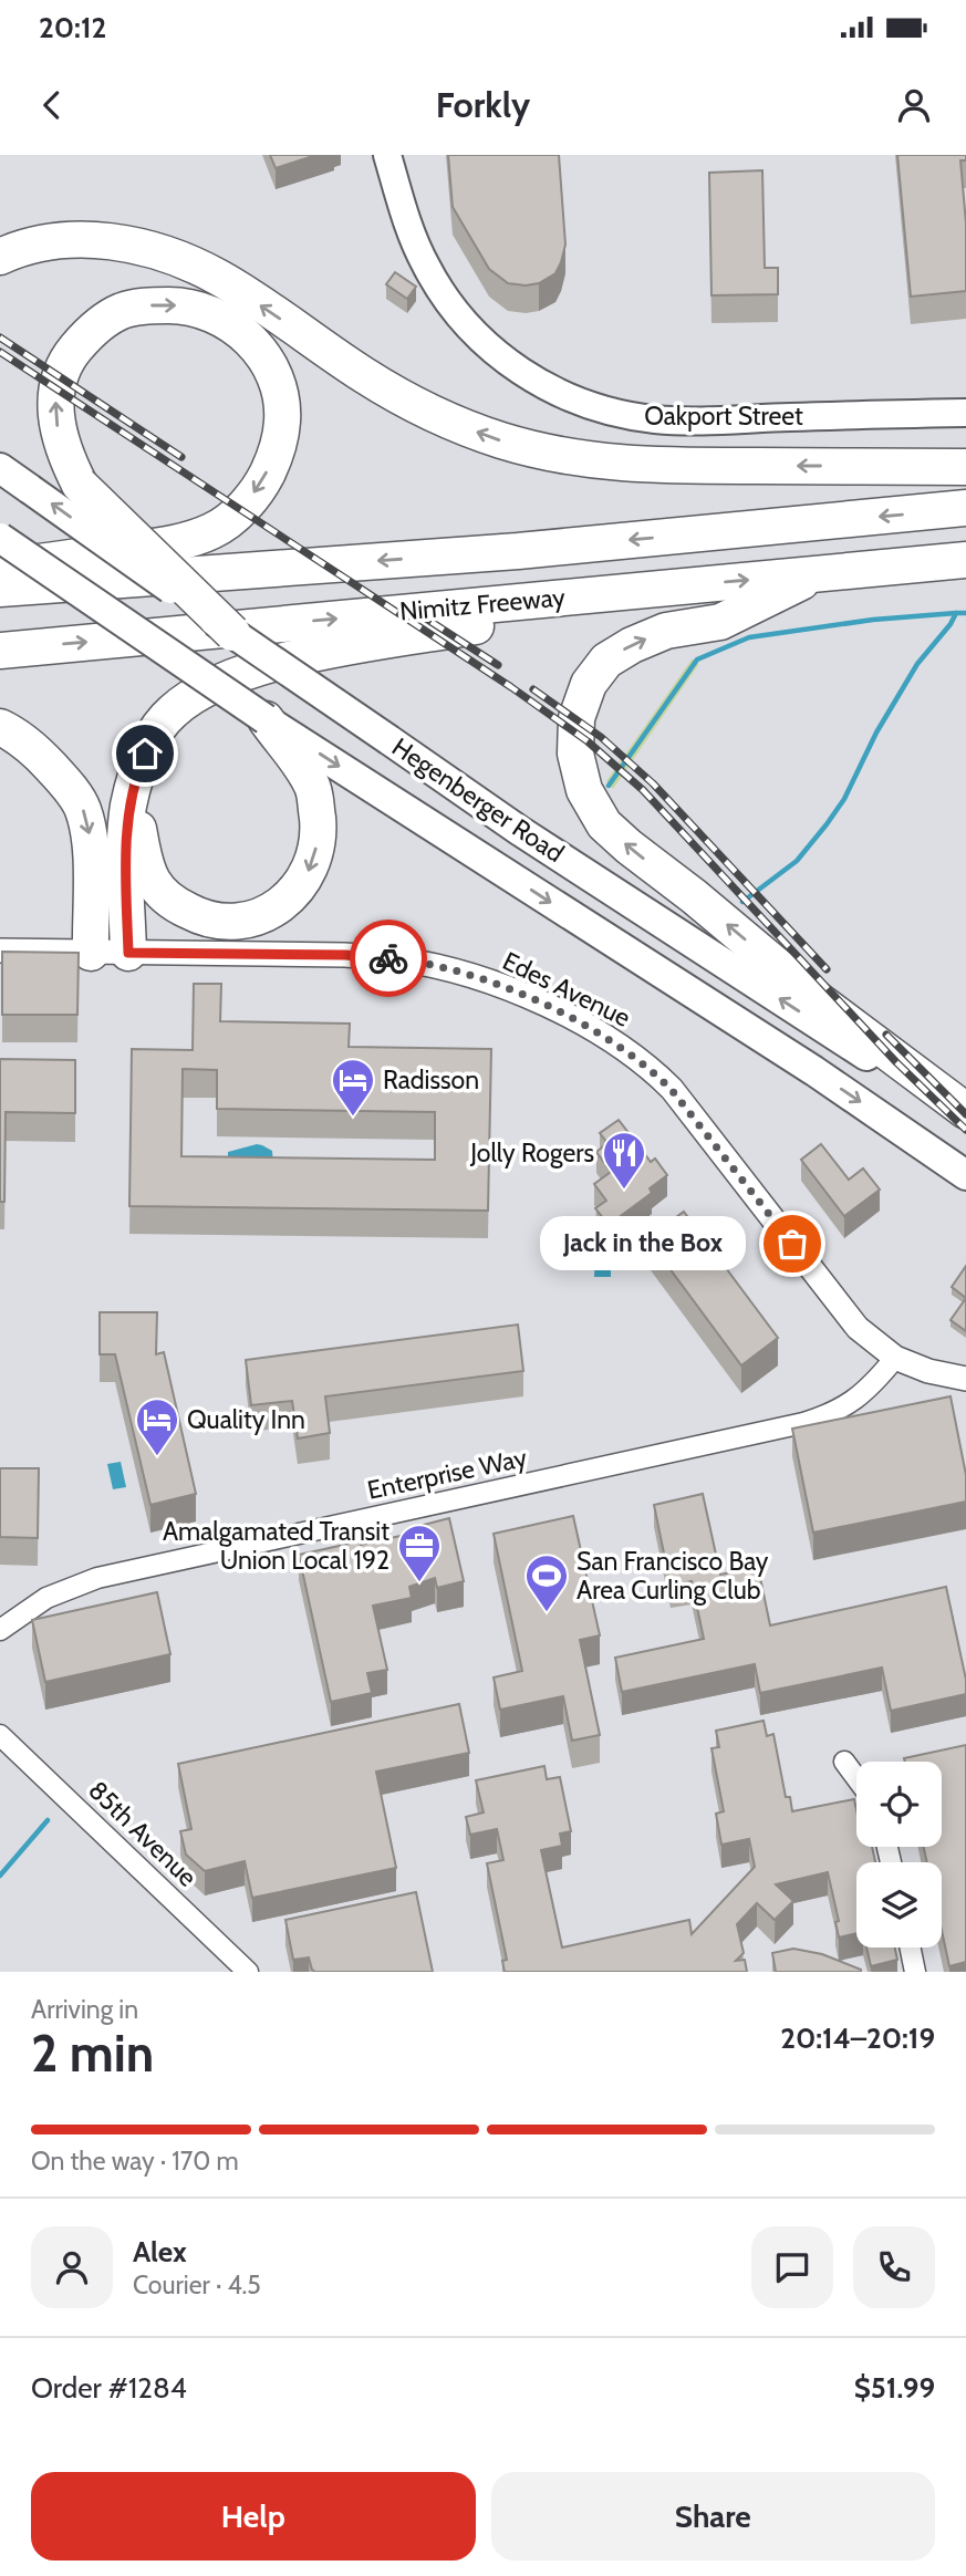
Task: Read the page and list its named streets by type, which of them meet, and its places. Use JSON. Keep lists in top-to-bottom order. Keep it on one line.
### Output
{"streets":{"highway":["Nimitz Freeway"],"main road":["Oakport Street","Hegenberger Road"],"street":["Edes Avenue","Enterprise Way","85th Avenue"]},"crossings":[["Edes Avenue","Enterprise Way"]],"places":{"hotel":["Radisson","Quality Inn"],"restaurant":["Jolly Rogers"],"other":["Jack in the Box"],"office":["Amalgamated Transit Union Local 192"],"sports":["San Francisco Bay Area Curling Club"]},"page":{"status":"20:12","header":"Forkly","bubble":"Jack in the Box","heading":["2 min","Arriving in","20:14–20:19"],"panel":["Alex","Courier · 4.5","Order #1284","$51.99"],"bar":"On the way · 170 m","buttons":["Help","Share"]}}
